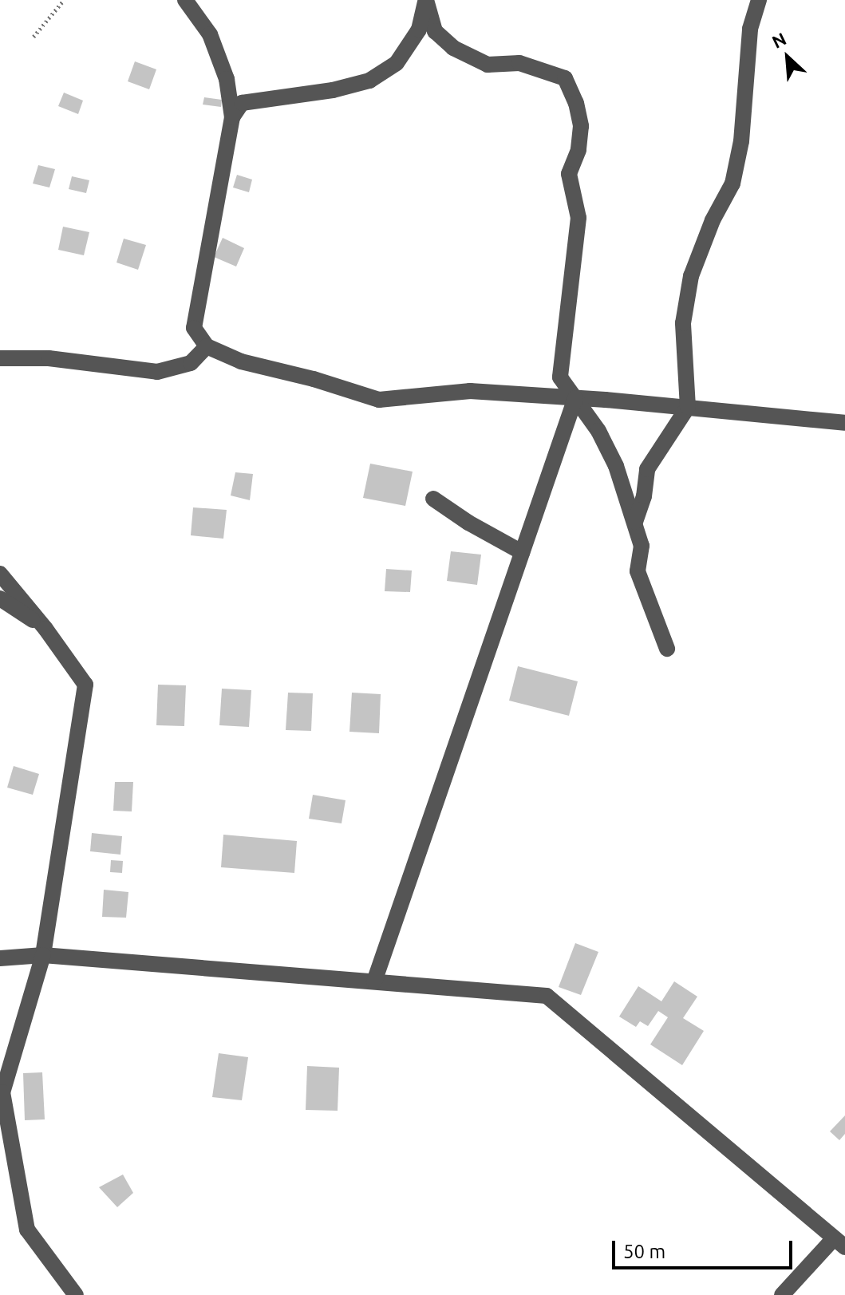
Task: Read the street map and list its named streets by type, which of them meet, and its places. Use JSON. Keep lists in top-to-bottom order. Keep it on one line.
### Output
{"scale_bar":"50 m","north":"top left"}
